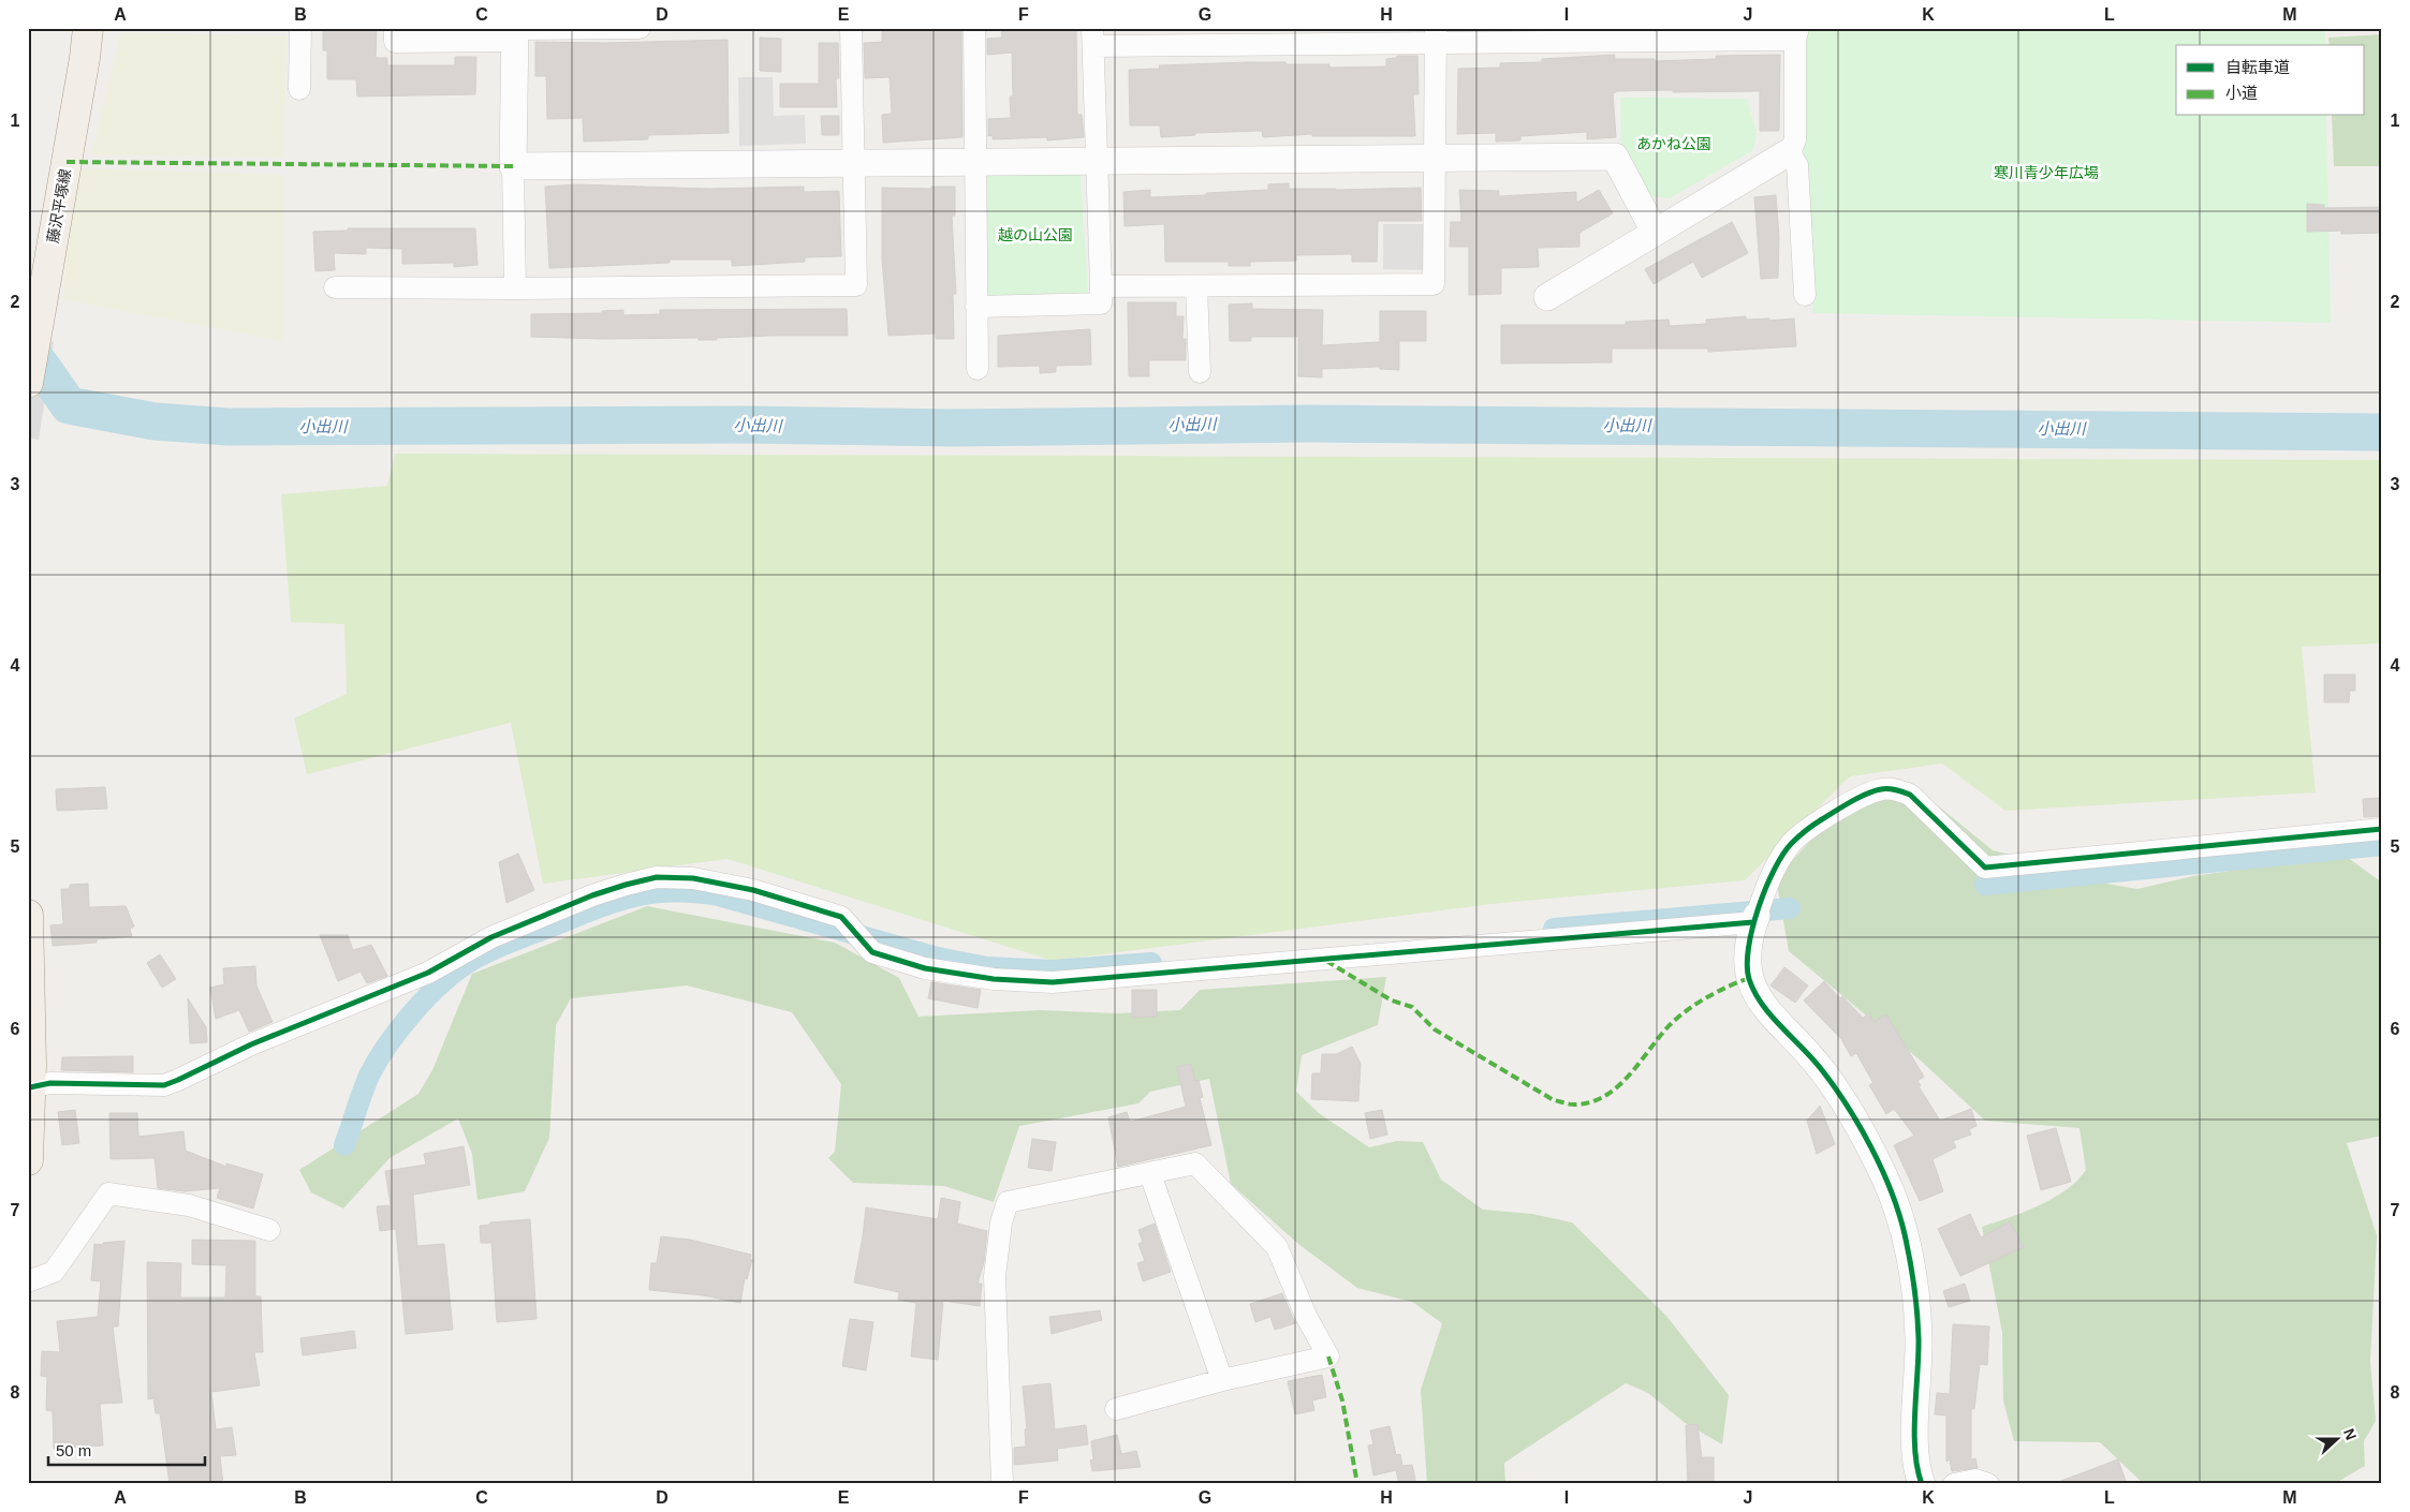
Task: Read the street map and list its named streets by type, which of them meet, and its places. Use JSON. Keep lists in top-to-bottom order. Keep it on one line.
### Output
{"streets":{"main road":["藤沢平塚線"]},"water":["小出川"],"parks":["あかね公園","寒川青少年広場","越の山公園"],"legend":["自転車道","小道"],"scale_bar":"50 m","north":"right","grid":{"columns":["A","B","C","D","E","F","G","H","I","J","K","L","M"],"rows":["1","2","3","4","5","6","7","8"]}}
